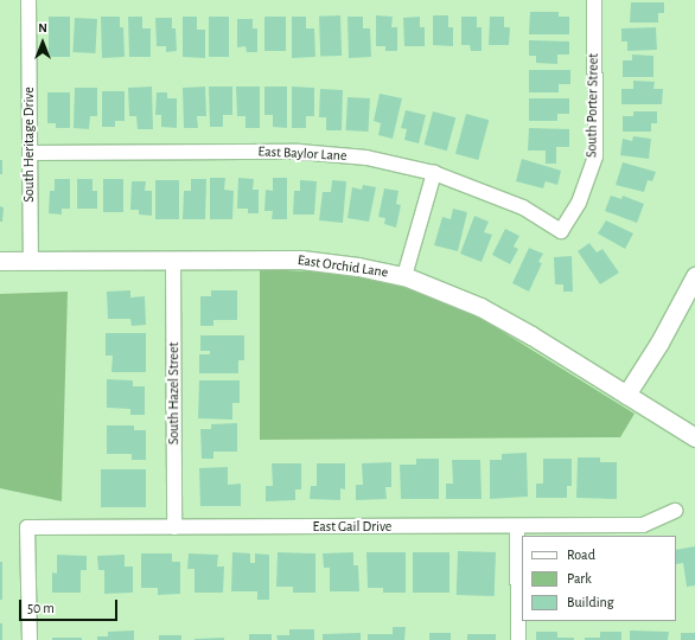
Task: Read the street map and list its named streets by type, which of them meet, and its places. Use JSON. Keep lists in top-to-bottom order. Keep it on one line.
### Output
{"streets":{"street":["South Porter Street","South Heritage Drive","East Baylor Lane","East Orchid Lane","South Hazel Street","East Gail Drive"]},"crossings":[["South Porter Street","East Baylor Lane"],["South Heritage Drive","East Baylor Lane"],["South Heritage Drive","East Orchid Lane"],["East Orchid Lane","South Hazel Street"],["South Hazel Street","East Gail Drive"]],"legend":["Road","Park","Building"],"scale_bar":"50 m","north":"top"}
